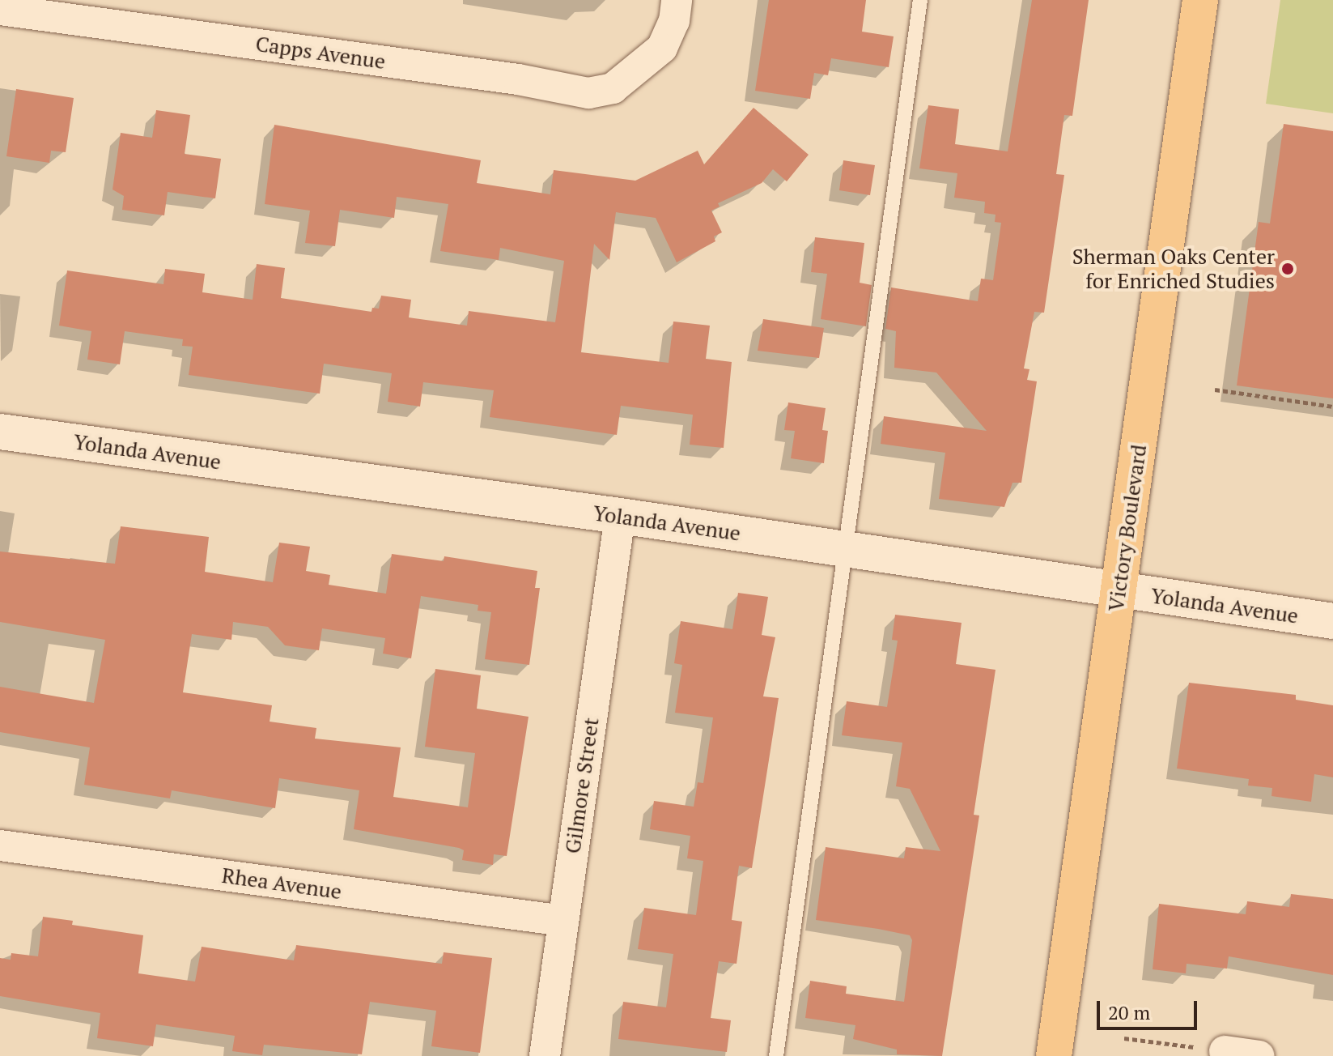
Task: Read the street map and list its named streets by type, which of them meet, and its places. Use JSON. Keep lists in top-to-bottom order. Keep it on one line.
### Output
{"streets":{"main road":["Victory Boulevard"],"street":["Capps Avenue","Yolanda Avenue","Gilmore Street","Rhea Avenue"]},"crossings":[["Yolanda Avenue","Victory Boulevard"],["Yolanda Avenue","Gilmore Street"],["Gilmore Street","Rhea Avenue"]],"places":["Sherman Oaks Center for Enriched Studies"],"scale_bar":"20 m"}
